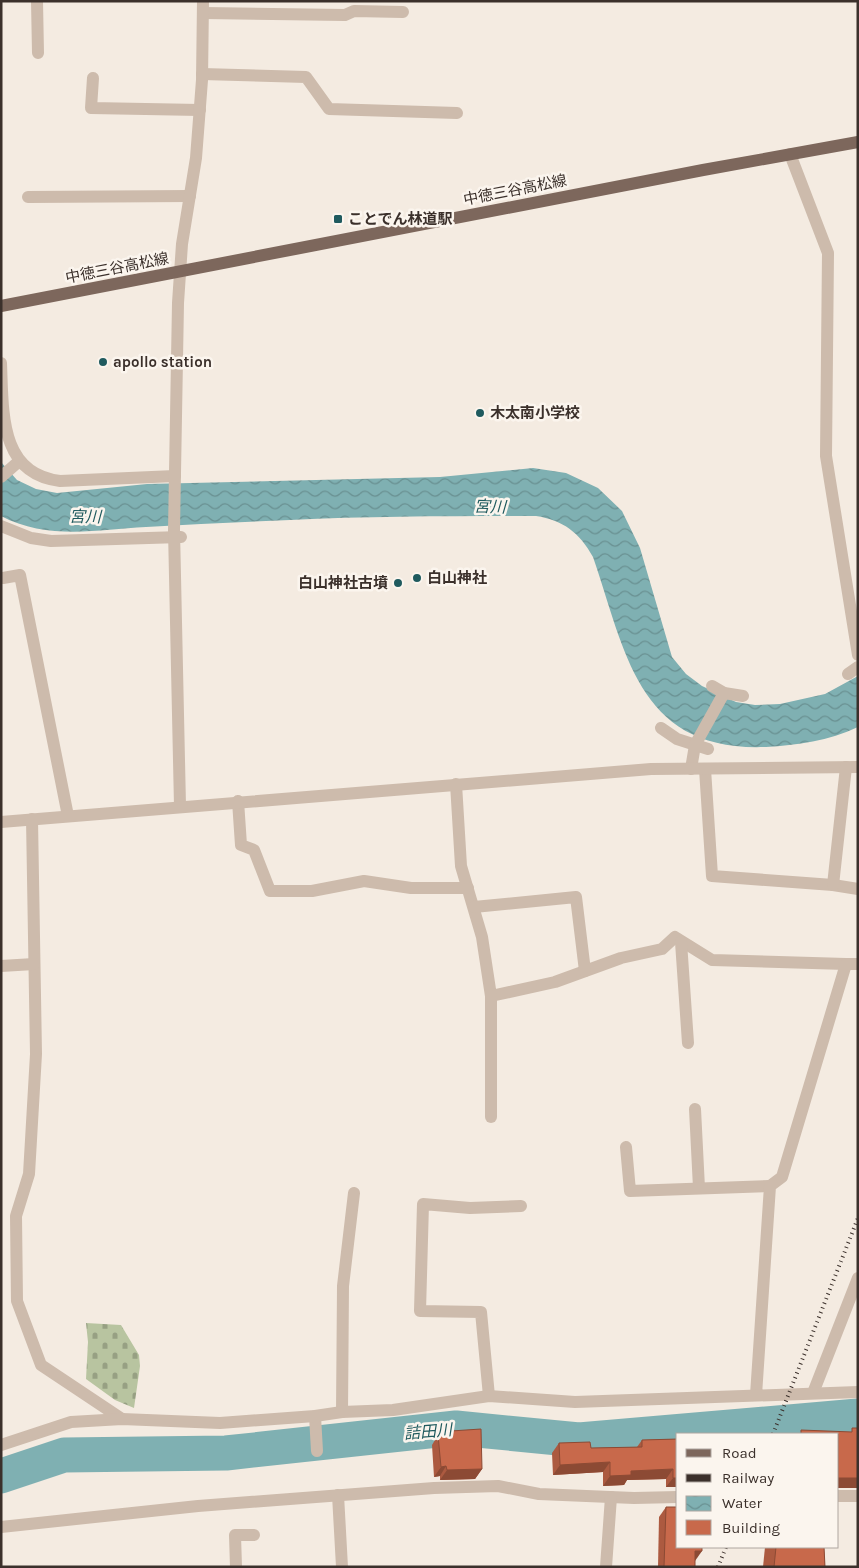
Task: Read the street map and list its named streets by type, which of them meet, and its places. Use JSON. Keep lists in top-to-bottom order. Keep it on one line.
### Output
{"streets":{"main road":["中徳三谷高松線"]},"water":["宮川","詰田川"],"places":{"transit":["ことでん林道駅"],"other":["apollo station","木太南小学校","白山神社","白山神社古墳"]},"legend":["Road","Railway","Water","Building"]}
